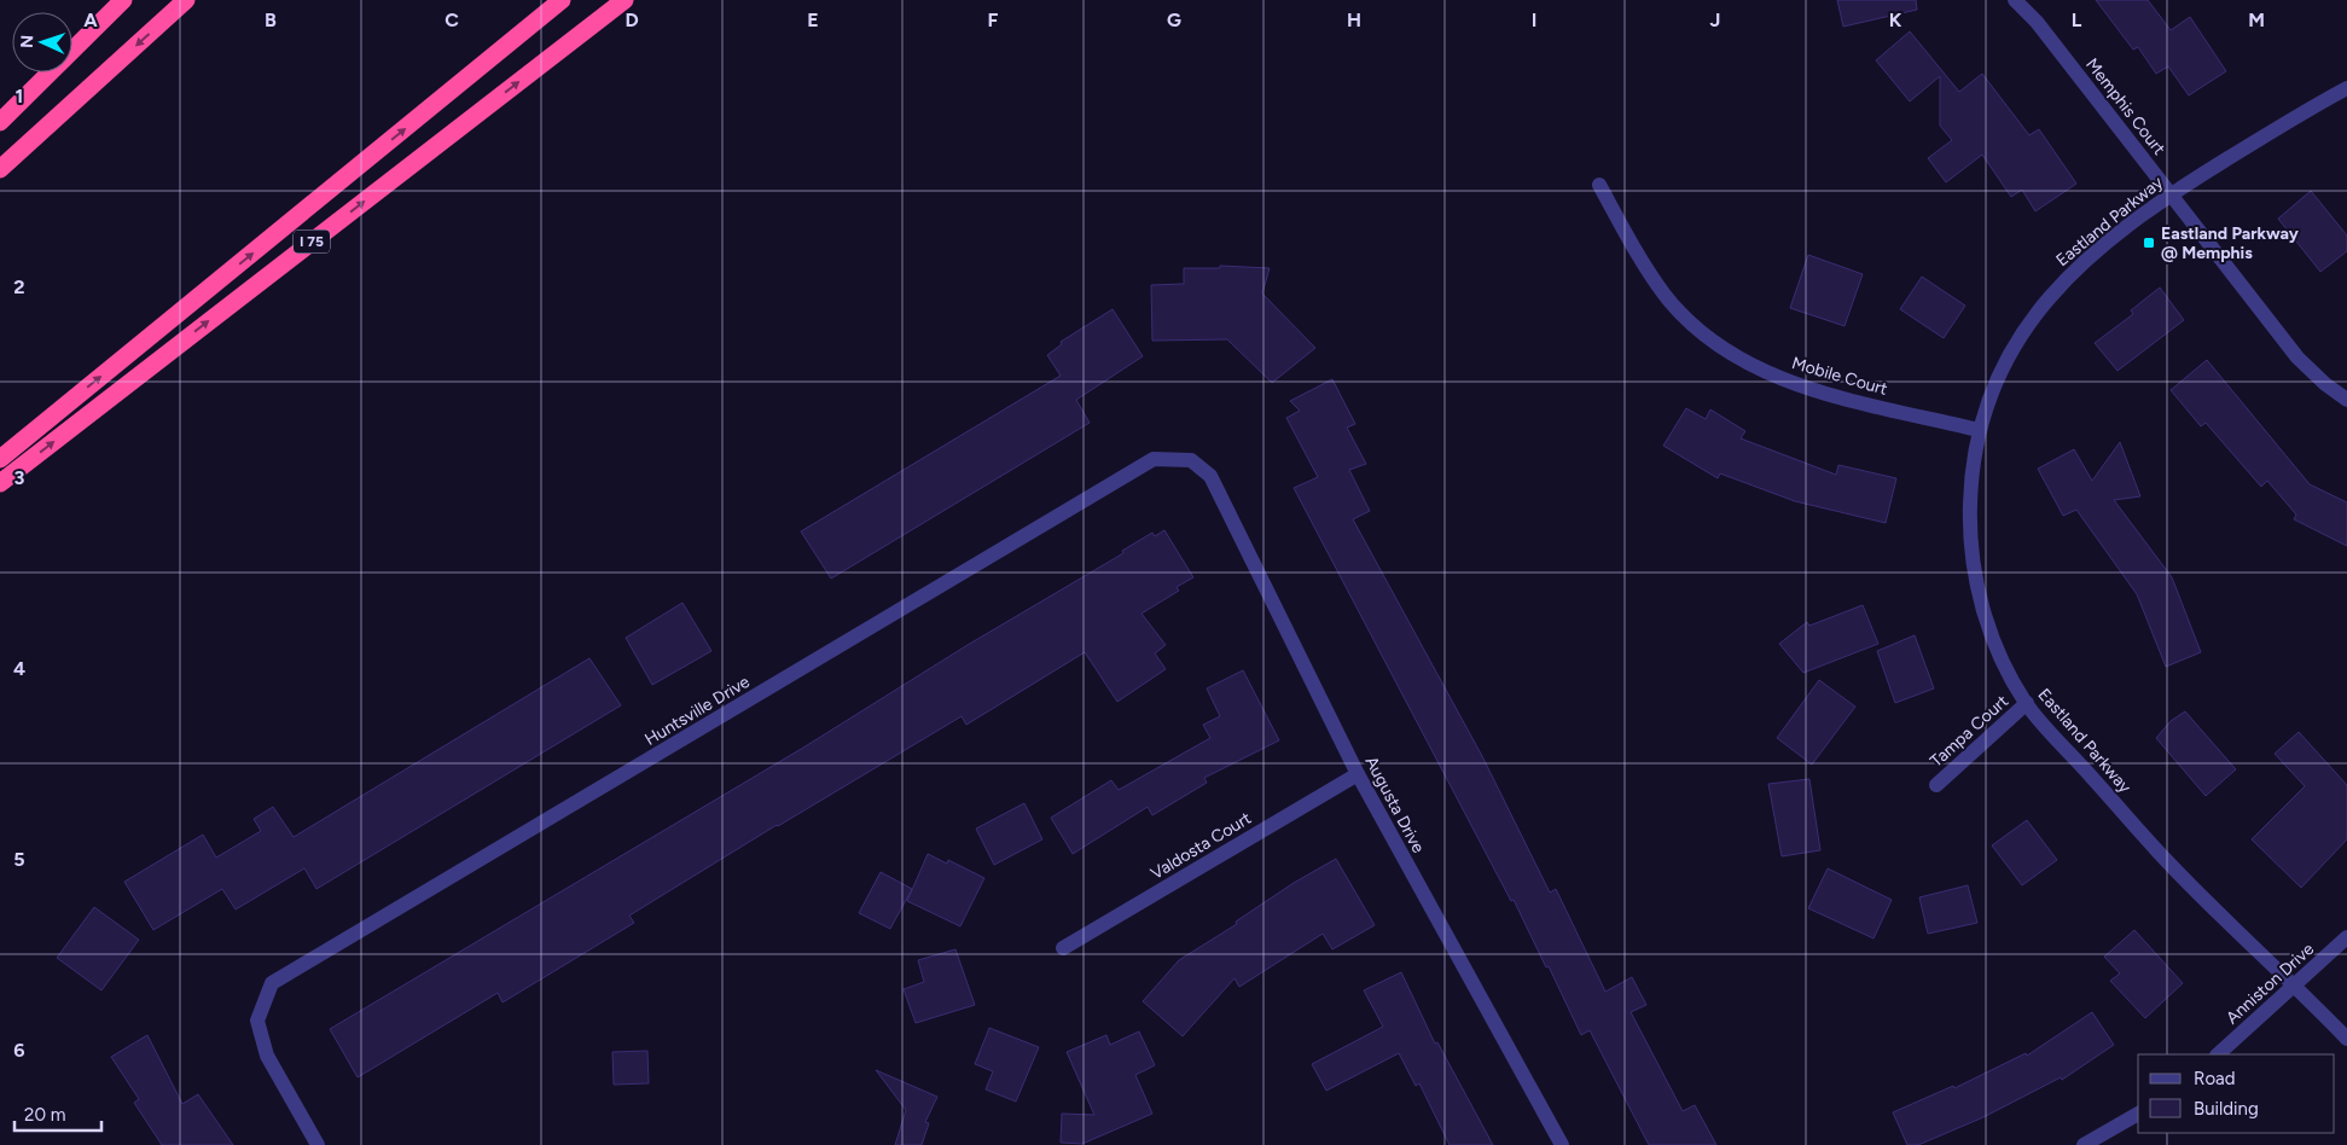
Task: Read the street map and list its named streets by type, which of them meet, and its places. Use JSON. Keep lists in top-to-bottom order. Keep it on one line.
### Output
{"streets":{"highway":["I 75"],"street":["Memphis Court","Eastland Parkway","Mobile Court","Huntsville Drive","Tampa Court","Augusta Drive","Valdosta Court","Anniston Drive"]},"crossings":[["Memphis Court","Eastland Parkway"],["Eastland Parkway","Mobile Court"],["Eastland Parkway","Tampa Court"],["Eastland Parkway","Anniston Drive"],["Huntsville Drive","Augusta Drive"],["Augusta Drive","Valdosta Court"]],"places":{"transit":["Eastland Parkway @ Memphis"]},"legend":["Road","Building"],"scale_bar":"20 m","north":"left","grid":{"columns":["A","B","C","D","E","F","G","H","I","J","K","L","M"],"rows":["1","2","3","4","5","6"]}}
